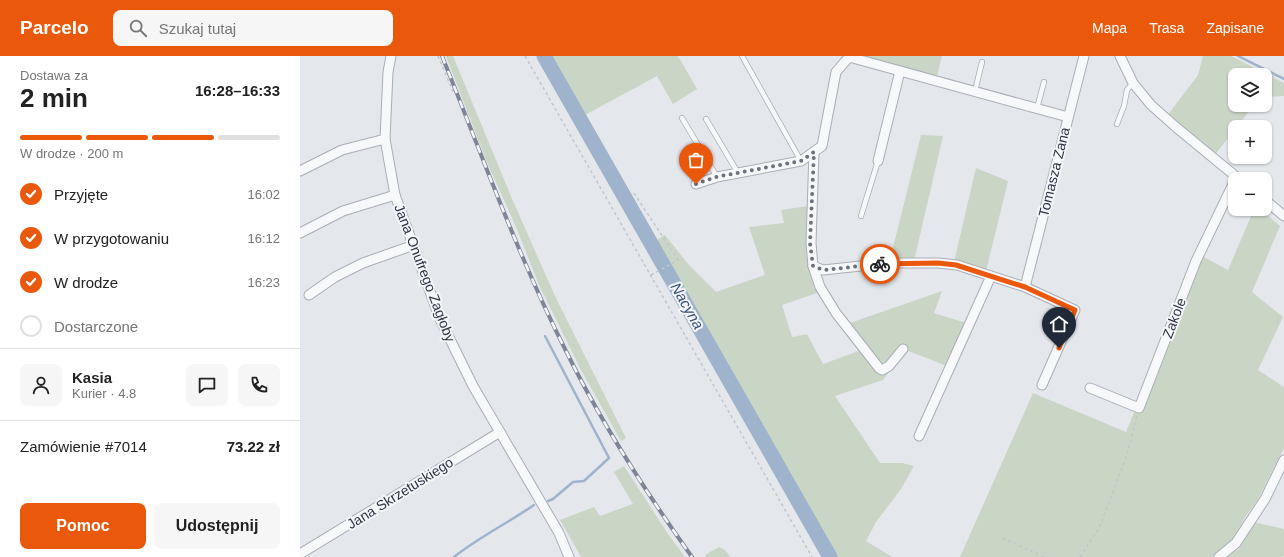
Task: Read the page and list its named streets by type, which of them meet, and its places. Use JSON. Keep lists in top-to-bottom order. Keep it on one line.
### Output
{"streets":{"street":["Tomasza Zana","Jana Onufrego Zagłoby","Zakole","Jana Skrzetuskiego"]},"crossings":[["Jana Onufrego Zagłoby","Jana Skrzetuskiego"]],"water":["Nacyna"],"page":{"header":"Parcelo","search":"Szukaj tutaj","nav":["Mapa","Trasa","Zapisane"],"heading":["2 min","Dostawa za","16:28–16:33"],"panel":["Kasia","Kurier · 4.8","Zamówienie #7014","73.22 zł"],"map_buttons":["+","−"],"bar":"W drodze · 200 m","list":[["Przyjęte","16:02"],["W przygotowaniu","16:12"],["W drodze","16:23"],"Dostarczone"],"buttons":["Pomoc","Udostępnij"]}}
